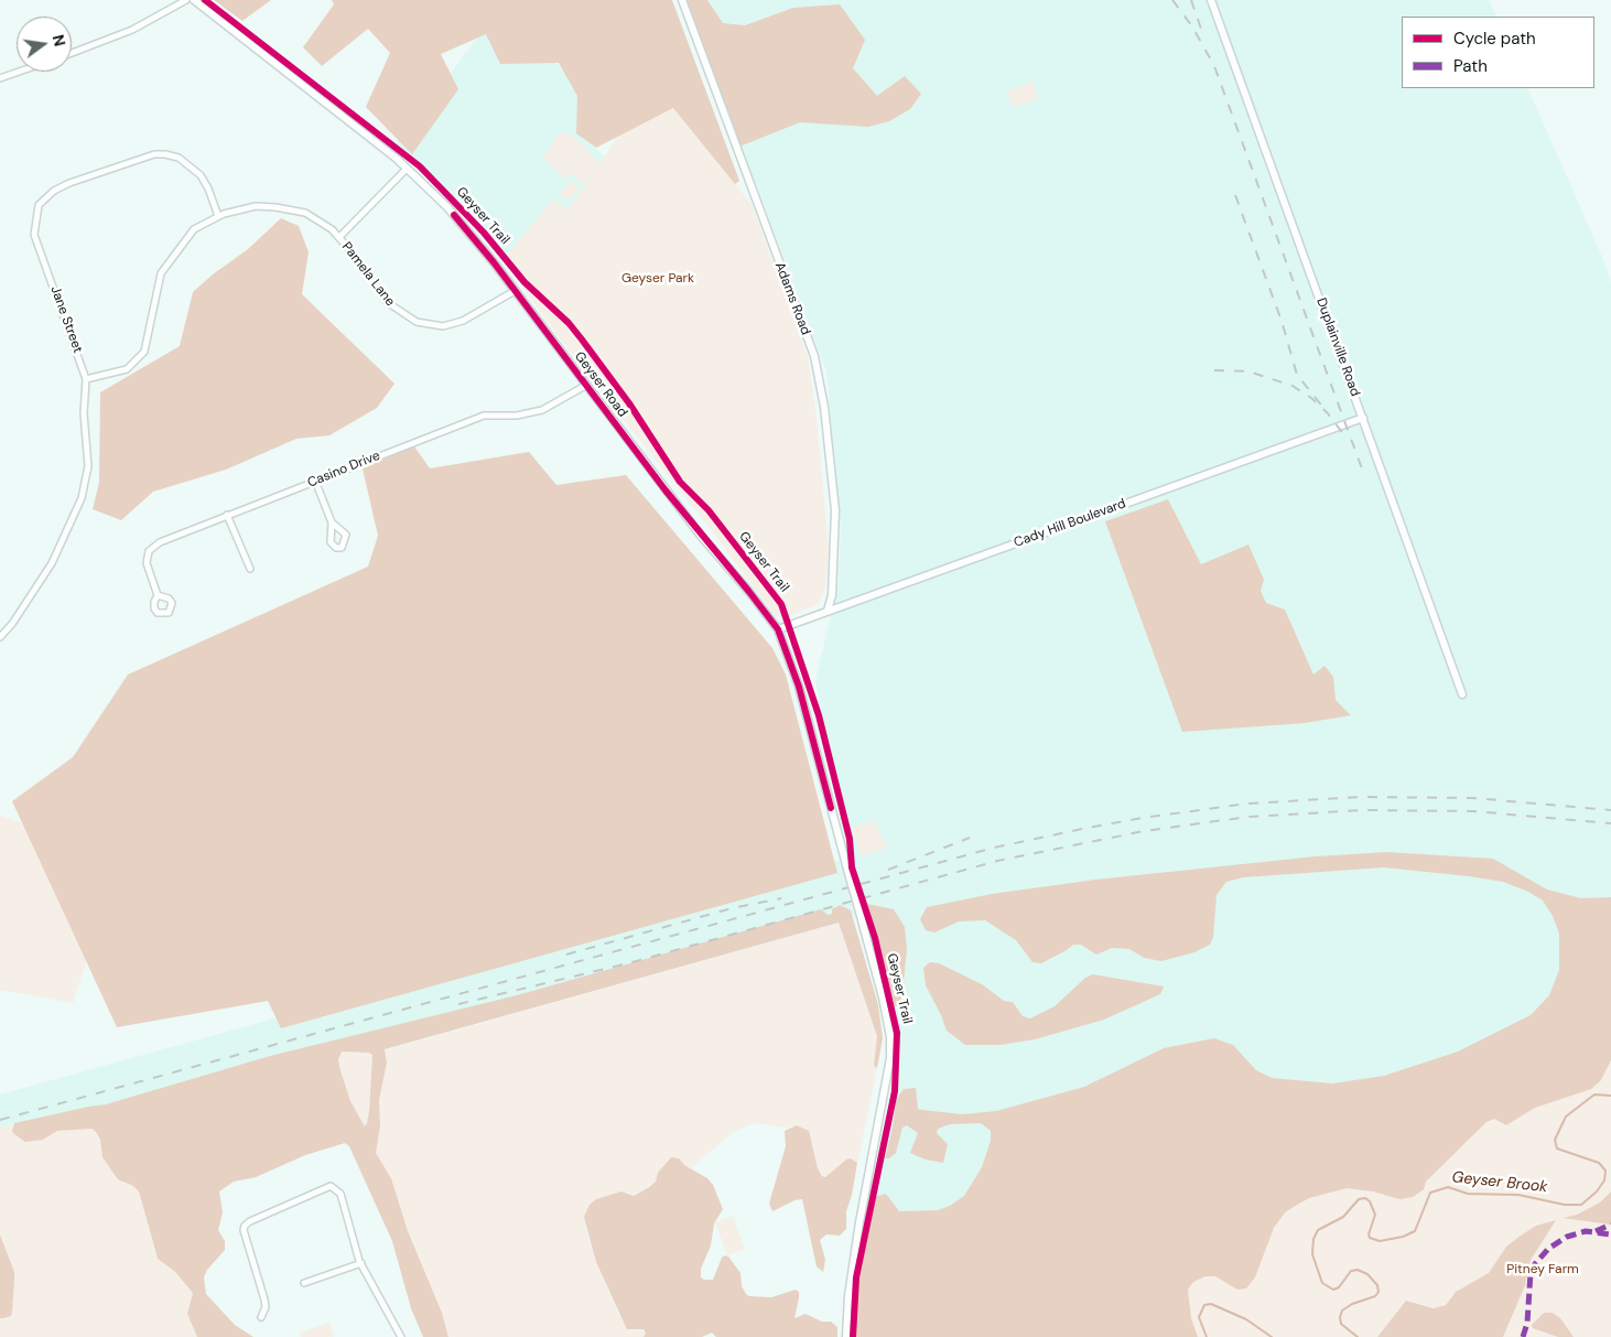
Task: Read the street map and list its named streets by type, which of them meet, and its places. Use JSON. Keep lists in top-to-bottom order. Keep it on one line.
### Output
{"streets":{"street":["Pamela Lane","Adams Road","Jane Street","Duplainville Road","Geyser Road","Casino Drive","Cady Hill Boulevard"],"cycle path":["Geyser Trail"]},"crossings":[["Pamela Lane","Jane Street"],["Pamela Lane","Geyser Road"],["Adams Road","Cady Hill Boulevard"],["Duplainville Road","Cady Hill Boulevard"],["Geyser Road","Casino Drive"],["Geyser Road","Cady Hill Boulevard"]],"water":["Geyser Brook"],"parks":["Geyser Park","Pitney Farm"],"legend":["Cycle path","Path"],"north":"right"}
